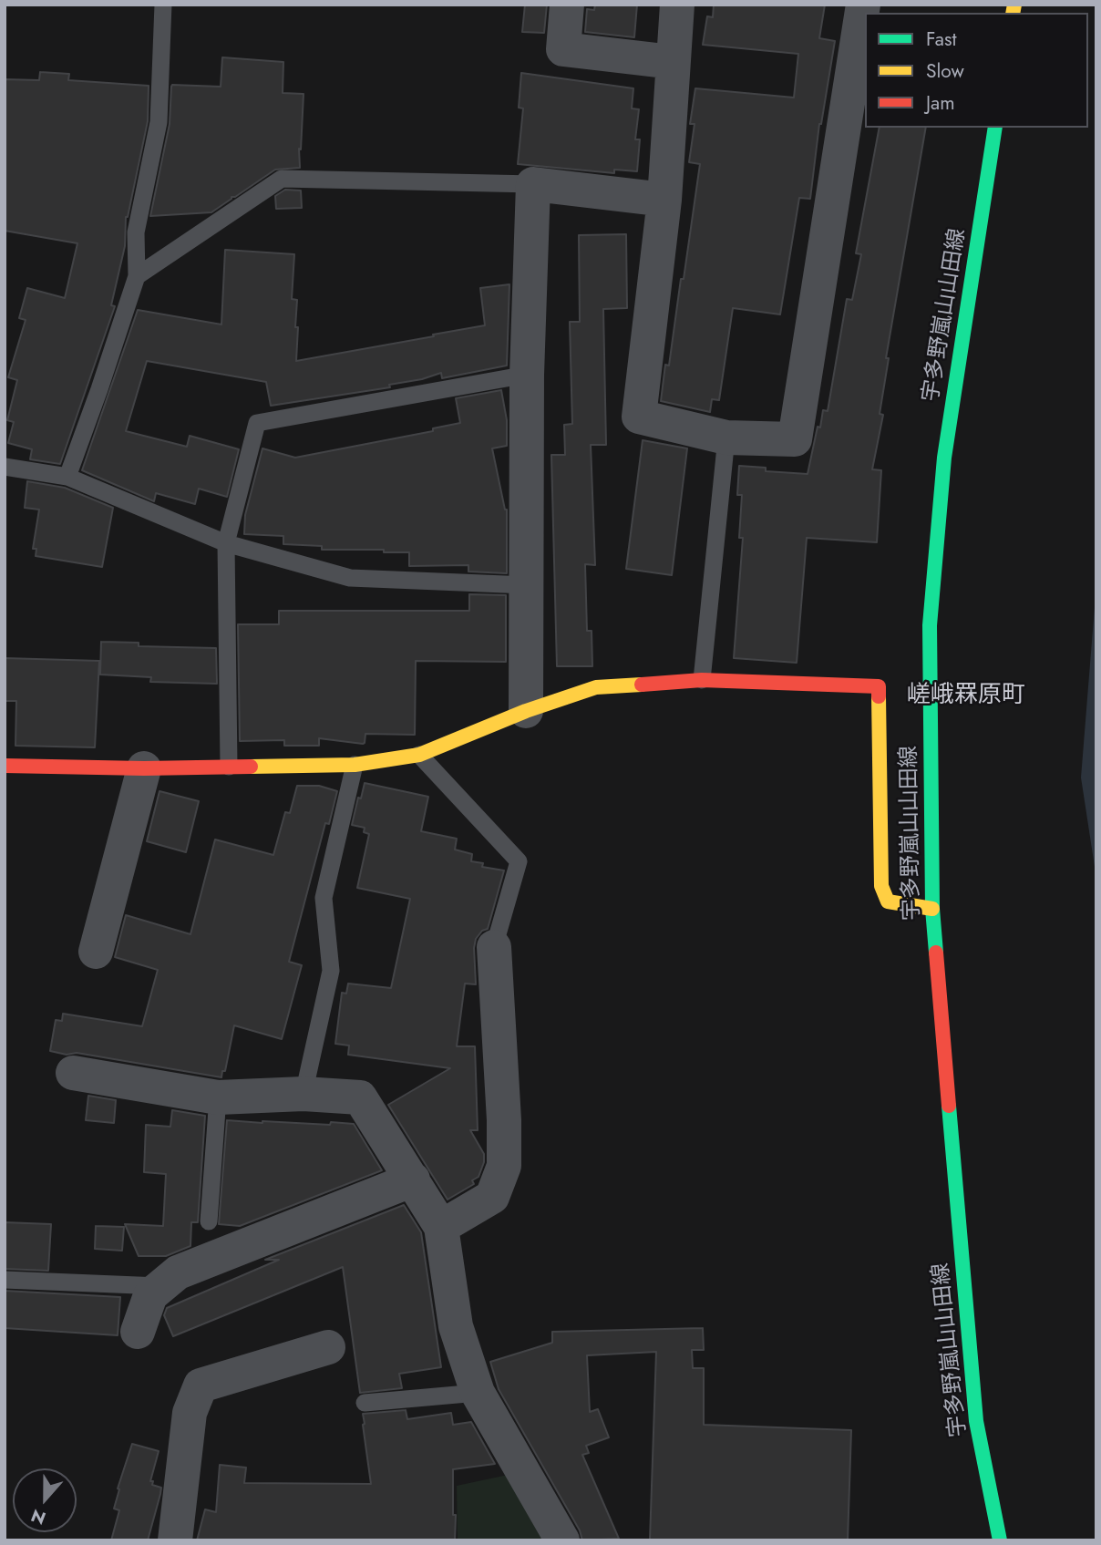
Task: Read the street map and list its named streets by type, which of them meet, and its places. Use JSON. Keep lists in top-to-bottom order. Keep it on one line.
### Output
{"streets":{"main road":["宇多野嵐山山田線"]},"districts":["嵯峨罧原町"],"legend":["Fast","Slow","Jam"],"north":"bottom"}
